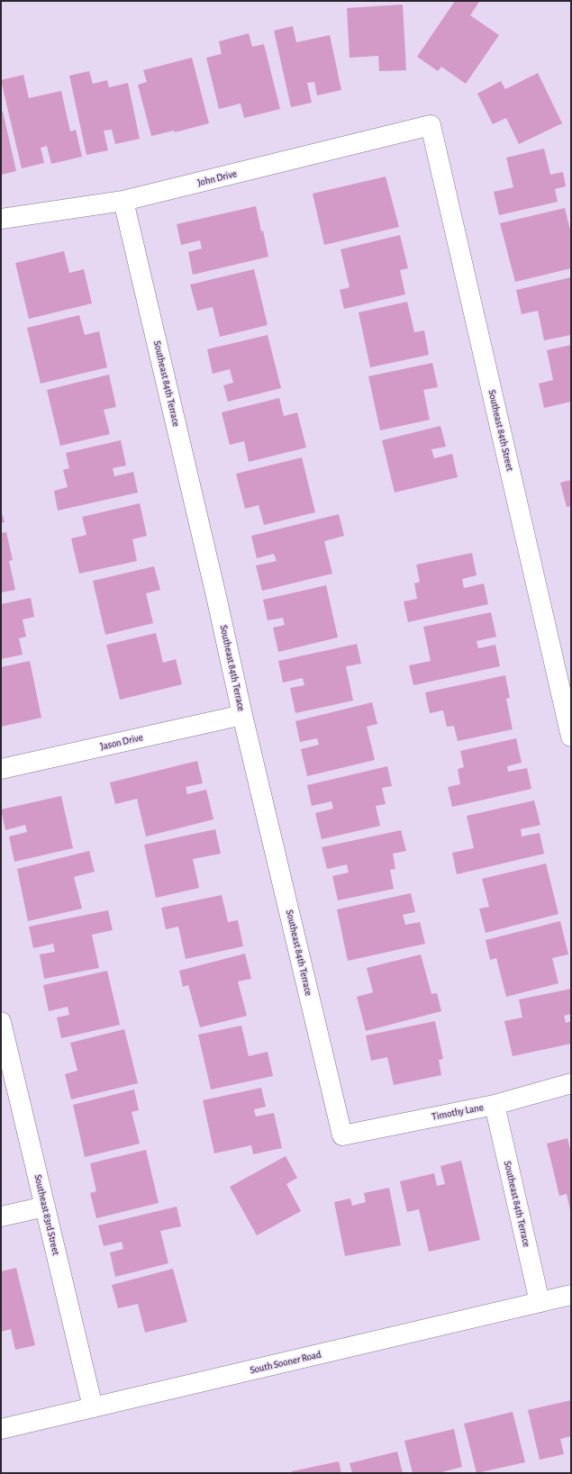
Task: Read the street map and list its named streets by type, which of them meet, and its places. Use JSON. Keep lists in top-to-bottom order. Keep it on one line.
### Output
{"streets":{"street":["John Drive","Southeast 84th Terrace","Southeast 84th Street","Jason Drive","Timothy Lane","Southeast 83rd Street","South Sooner Road"]},"crossings":[["John Drive","Southeast 84th Terrace"],["John Drive","Southeast 84th Street"],["Southeast 84th Terrace","Jason Drive"],["Southeast 84th Terrace","Timothy Lane"],["Southeast 84th Terrace","South Sooner Road"],["Southeast 83rd Street","South Sooner Road"]]}
